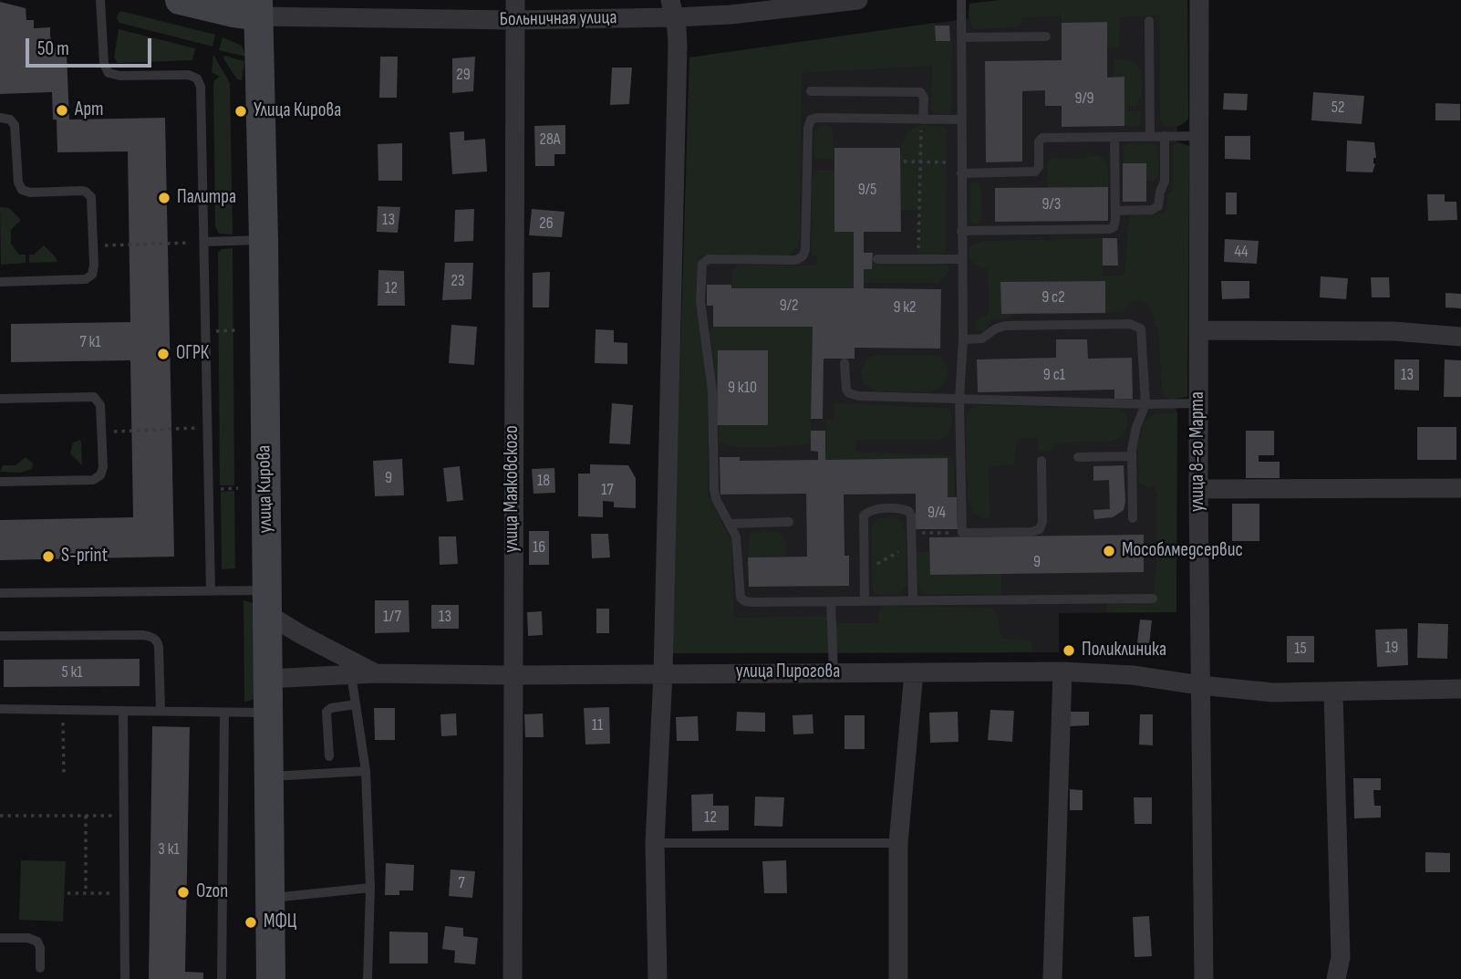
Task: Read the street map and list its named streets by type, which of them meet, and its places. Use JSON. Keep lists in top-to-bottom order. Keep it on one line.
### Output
{"streets":{"street":["Больничная улица","улица 8-го Марта","улица Кирова","улица Маяковского","улица Пирогова"]},"crossings":[["Больничная улица","улица Кирова"],["Больничная улица","улица Маяковского"],["улица 8-го Марта","улица Пирогова"],["улица Кирова","улица Пирогова"],["улица Маяковского","улица Пирогова"]],"places":["Арт","Улица Кирова","Палитра","ОГРК","Мособлмедсервис","S-print","Поликлиника","Ozon","МФЦ"],"house_numbers":["29","9/9","52","28А","9/5","9/3","13","26","44","23","12","9 с2","9/2","9 к2","7 к1","9 с1","13","9 к10","9","18","17","9/4","16","9","1/7","13","19","15","5 к1","11","12","3 к1","7"],"scale_bar":"50 m"}
